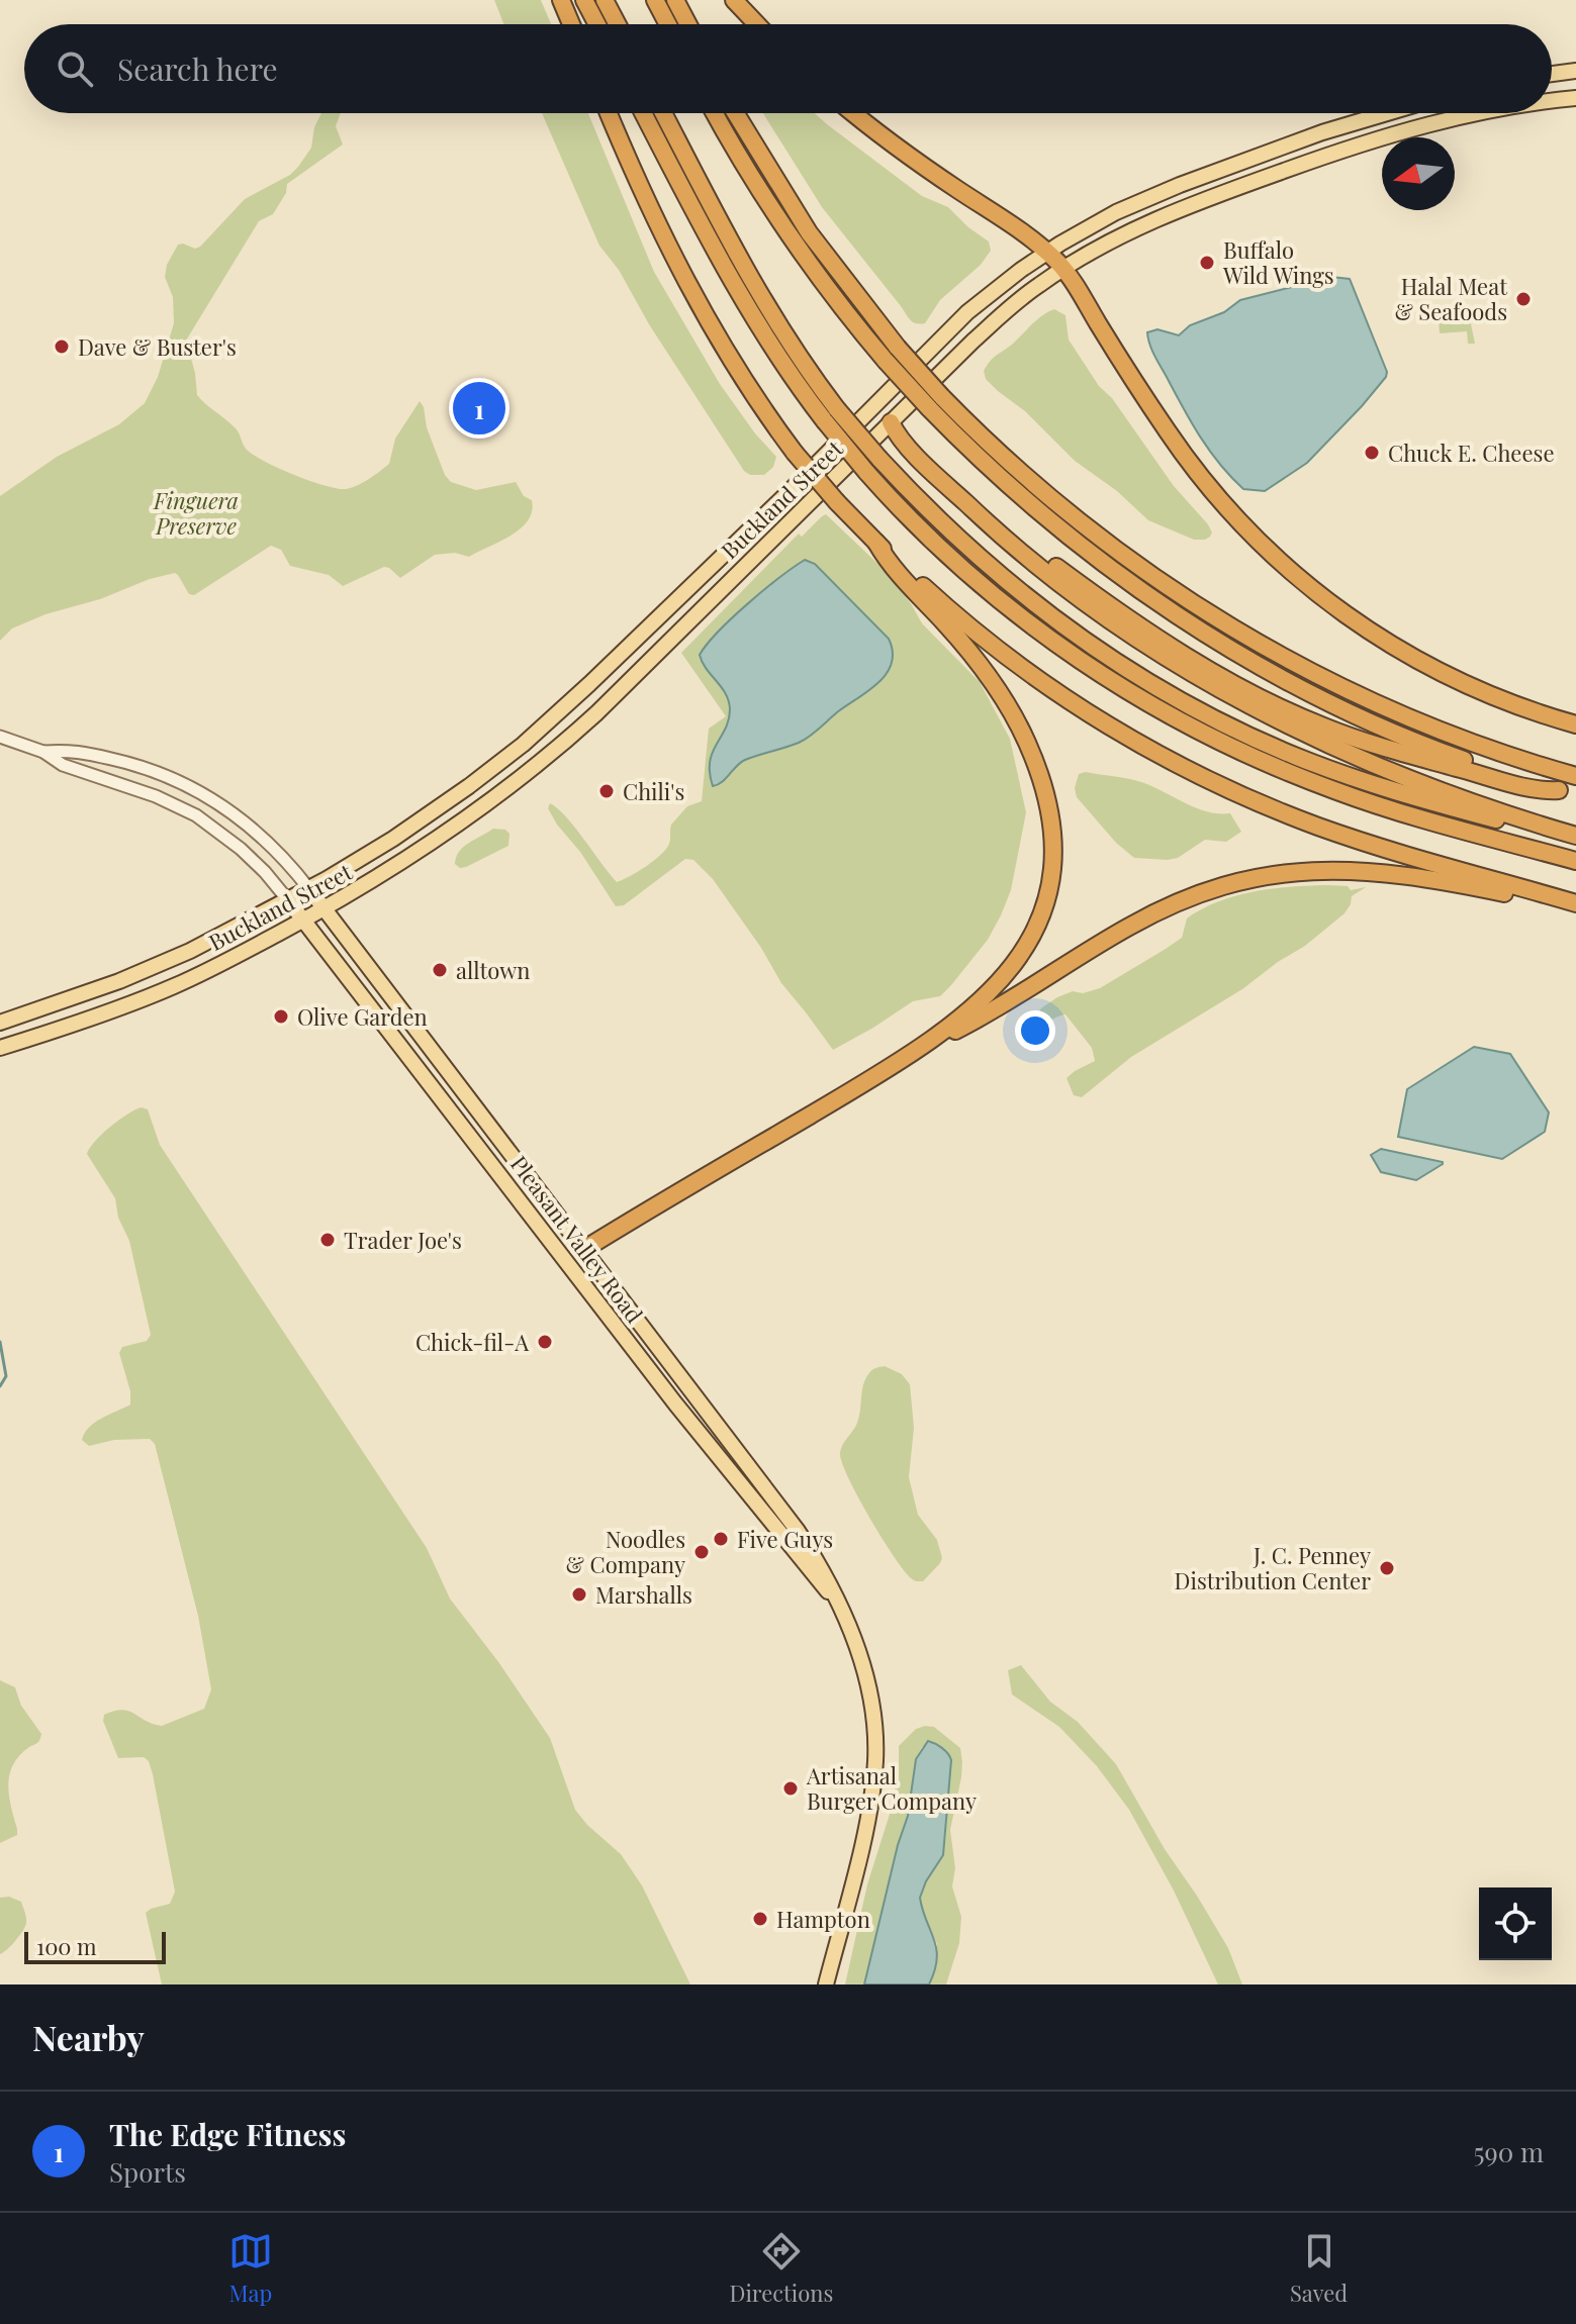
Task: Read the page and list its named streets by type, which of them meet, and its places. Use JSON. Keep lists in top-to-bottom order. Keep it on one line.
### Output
{"streets":{"main road":["Buckland Street","Pleasant Valley Road"]},"crossings":[["Buckland Street","Pleasant Valley Road"]],"parks":["Finguera Preserve"],"places":["Buffalo Wild Wings","Halal Meat & Seafoods","Dave & Buster's","Chuck E. Cheese","Chili's","alltown","Olive Garden","Trader Joe's","Chick-fil-A","Five Guys","Noodles & Company","J. C. Penney Distribution Center","Marshalls","Artisanal Burger Company","Hampton"],"scale_bar":"100 m","north":"left","page":{"search":"Search here","pins":"1","scale":"100 m","heading":"Nearby","list":[{"mark":"1","name":"The Edge Fitness","note":"Sports","value":"590 m"}],"nav":["Map","Directions","Saved"]}}
